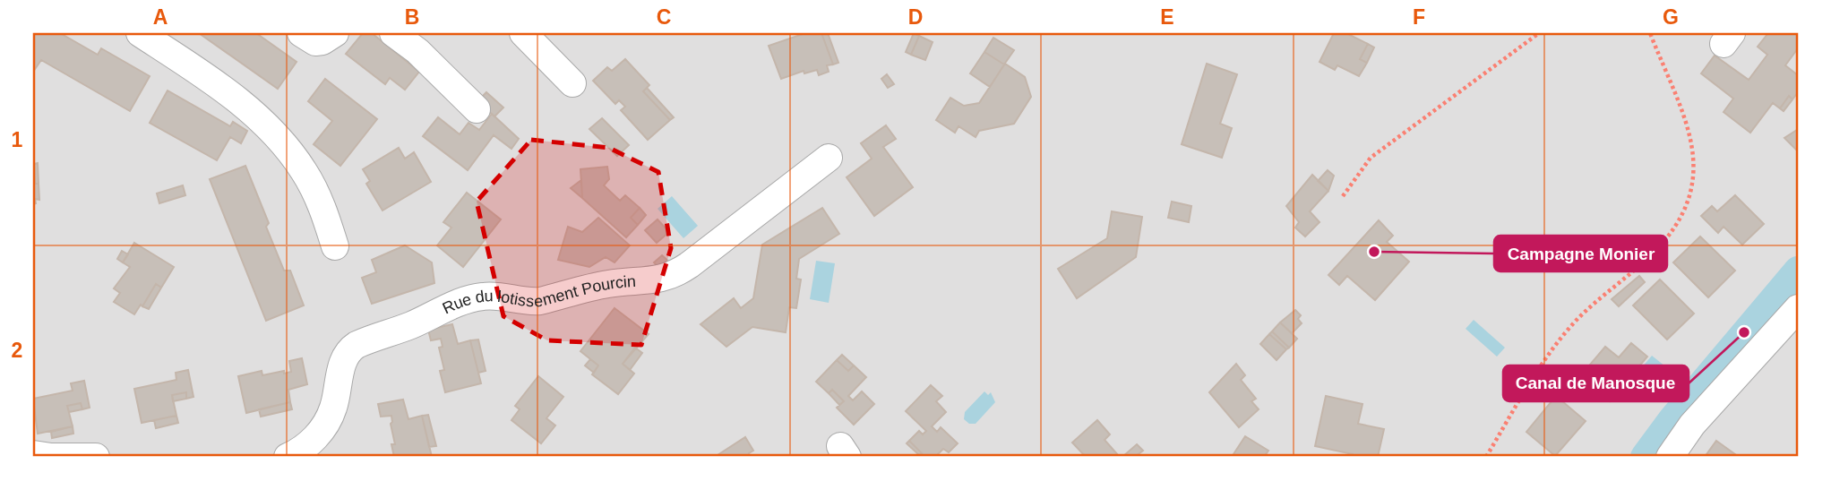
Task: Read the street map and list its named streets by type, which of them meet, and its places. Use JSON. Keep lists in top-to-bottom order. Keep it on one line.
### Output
{"streets":{"street":["Rue du lotissement Pourcin"]},"places":["Campagne Monier","Canal de Manosque"],"grid":{"columns":["A","B","C","D","E","F","G"],"rows":["1","2"]}}
